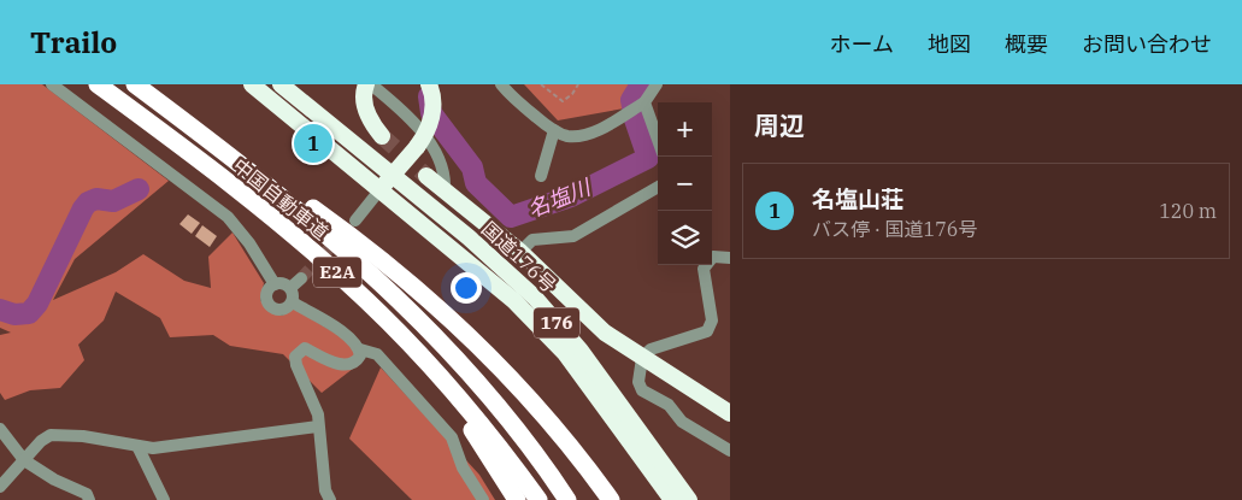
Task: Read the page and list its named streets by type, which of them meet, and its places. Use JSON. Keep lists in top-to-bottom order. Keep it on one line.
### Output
{"streets":{"highway":["中国自動車道","国道176号","E2A","176"]},"water":["名塩川"],"page":{"header":"Trailo","nav":["ホーム","地図","概要","お問い合わせ"],"heading":"周辺","map_buttons":["+","−"],"pins":"1","list":[{"mark":"1","name":"名塩山荘","note":"バス停 · 国道176号","value":"120 m"}]}}
